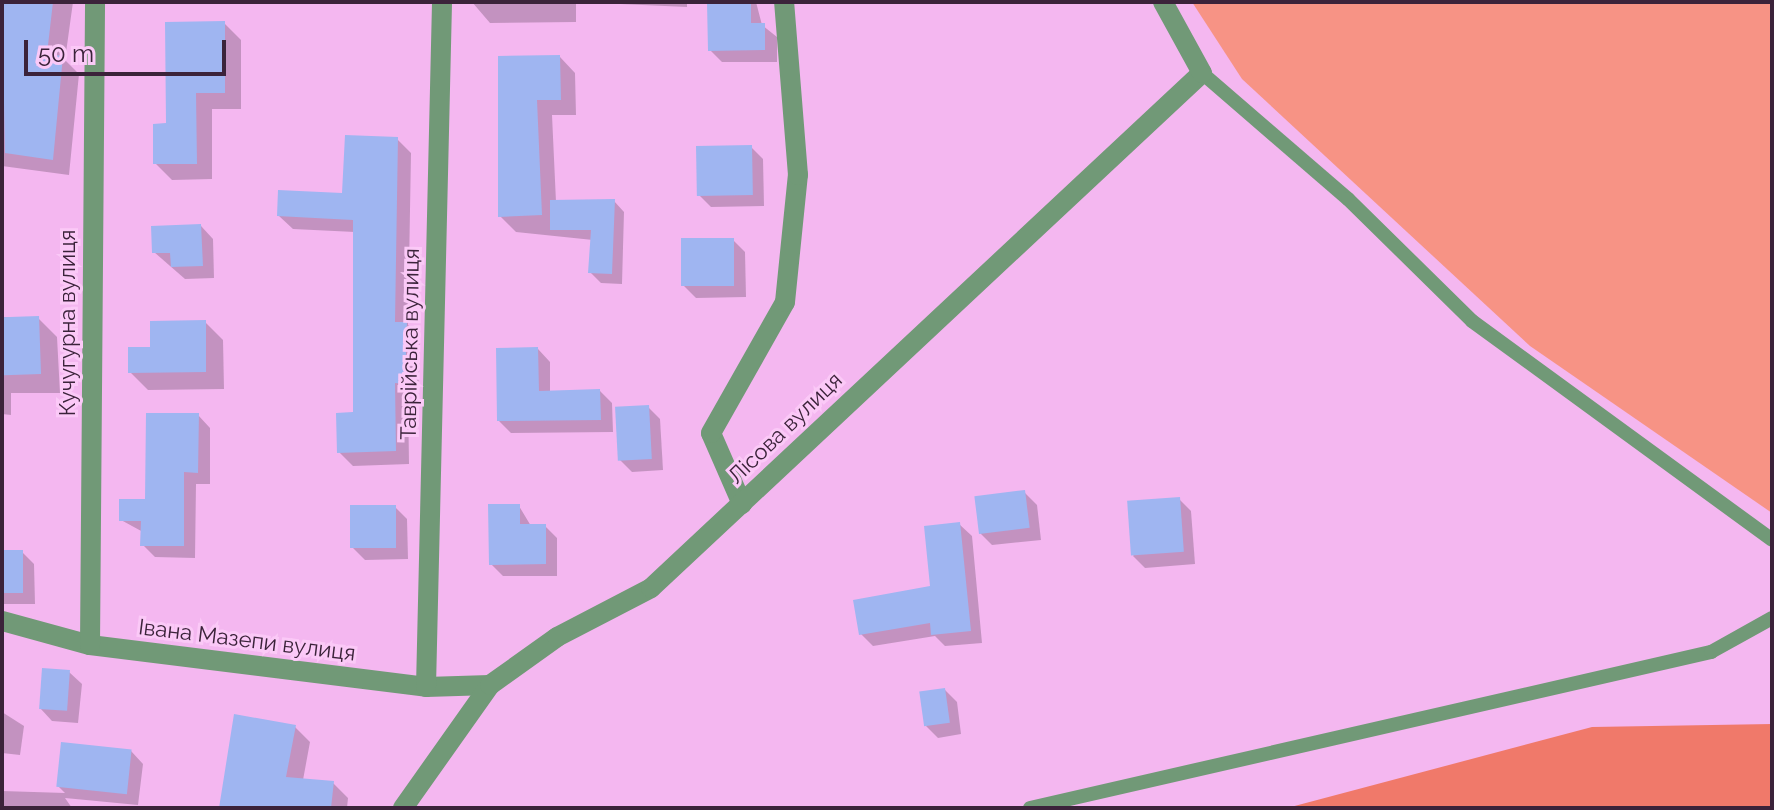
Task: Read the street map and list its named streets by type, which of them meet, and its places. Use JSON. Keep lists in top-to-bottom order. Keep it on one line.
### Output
{"streets":{"street":["Кучугурна вулиця","Таврійська вулиця","Лісова вулиця","Івана Мазепи вулиця"]},"crossings":[["Кучугурна вулиця","Івана Мазепи вулиця"],["Таврійська вулиця","Івана Мазепи вулиця"],["Лісова вулиця","Івана Мазепи вулиця"]],"scale_bar":"50 m"}
